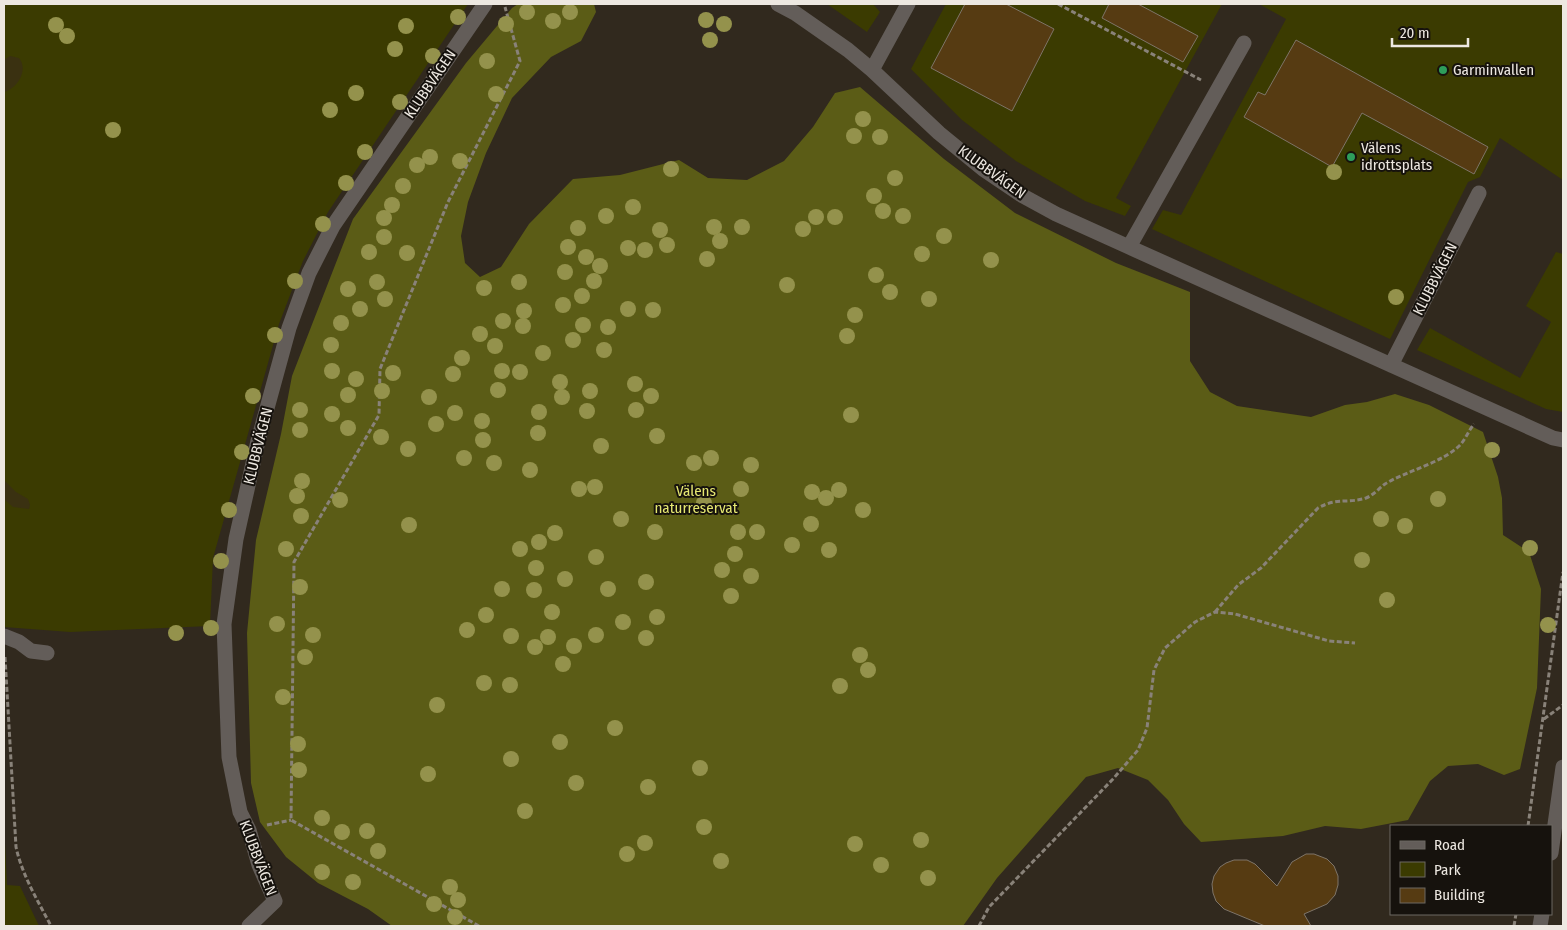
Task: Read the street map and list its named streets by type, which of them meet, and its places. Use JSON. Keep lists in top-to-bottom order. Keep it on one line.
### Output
{"streets":{"street":["KLUBBVÄGEN"]},"parks":["Välens naturreservat"],"places":["Garminvallen","Välens idrottsplats"],"legend":["Road","Park","Building"],"scale_bar":"20 m"}
